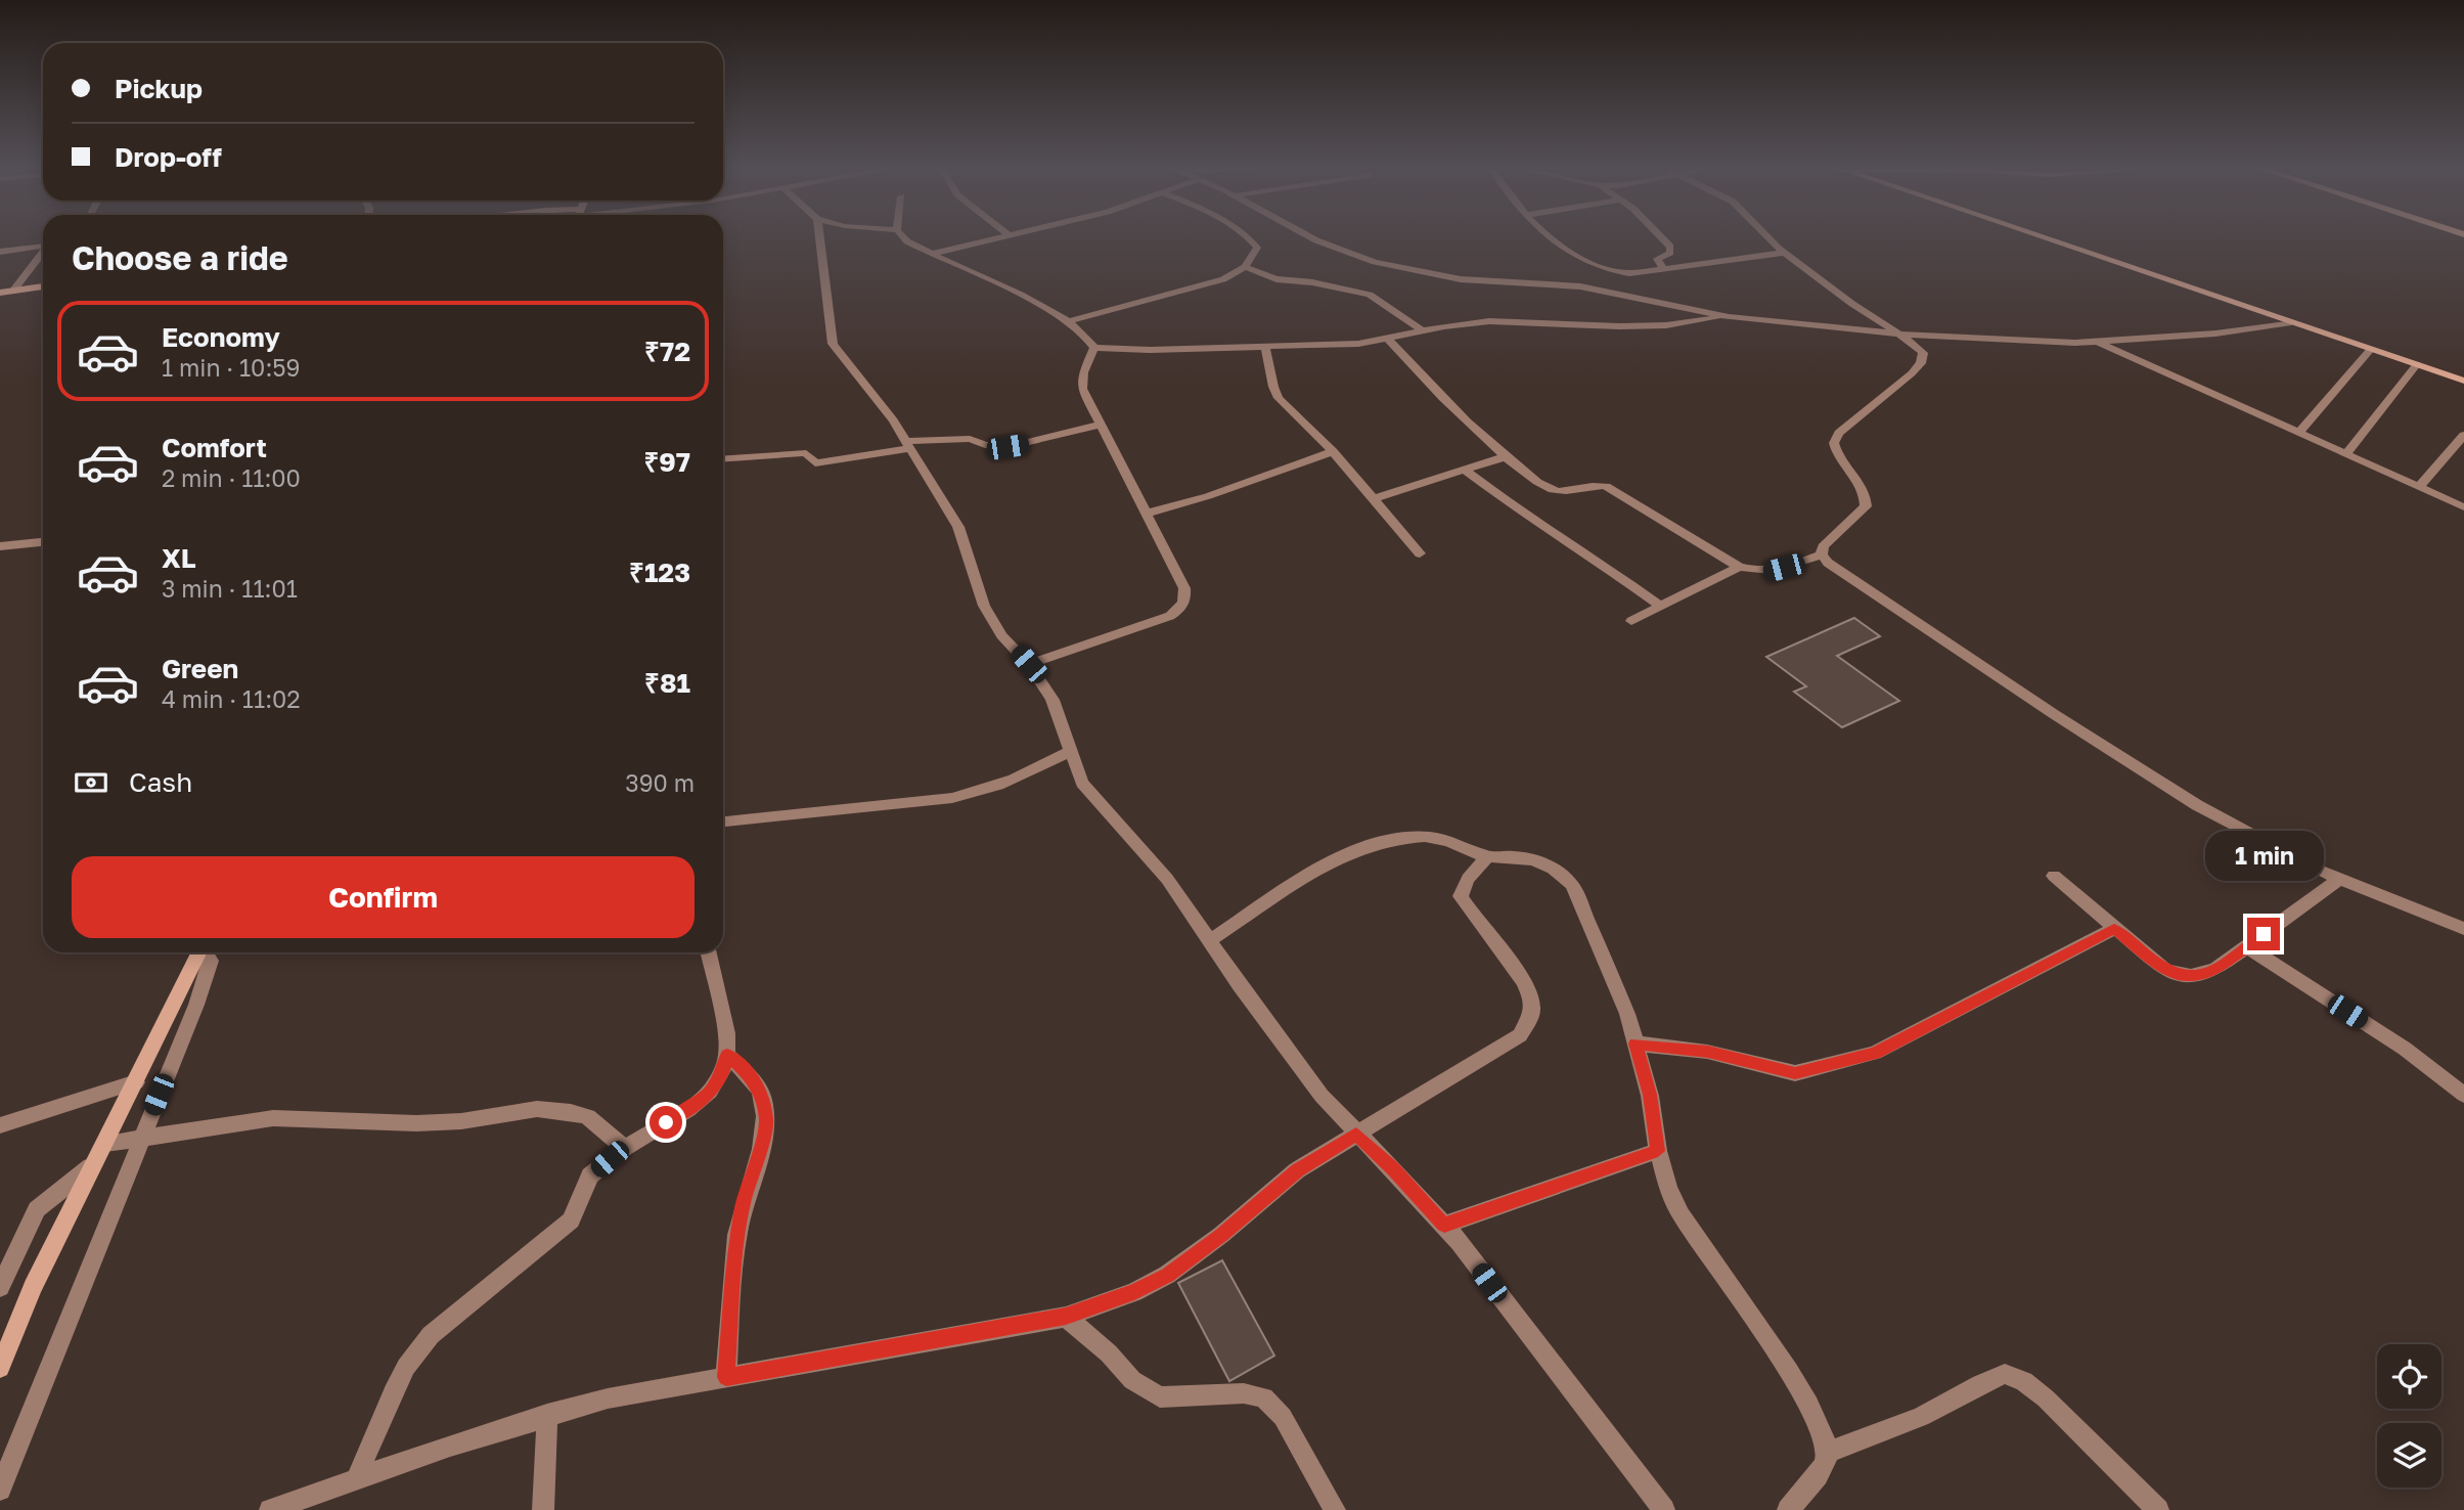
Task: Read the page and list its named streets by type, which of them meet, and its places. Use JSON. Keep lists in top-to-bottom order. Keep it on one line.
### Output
{"page":{"banner":["Pickup","Drop-off"],"heading":"Choose a ride","list":[{"name":"Economy","note":"1 min · 10:59","value":"₹72"},{"name":"Comfort","note":"2 min · 11:00","value":"₹97"},{"name":"XL","note":"3 min · 11:01","value":"₹123"},{"name":"Green","note":"4 min · 11:02","value":"₹81"}],"pay":["Cash","390 m"],"bubble":"1 min","buttons":"Confirm"}}
